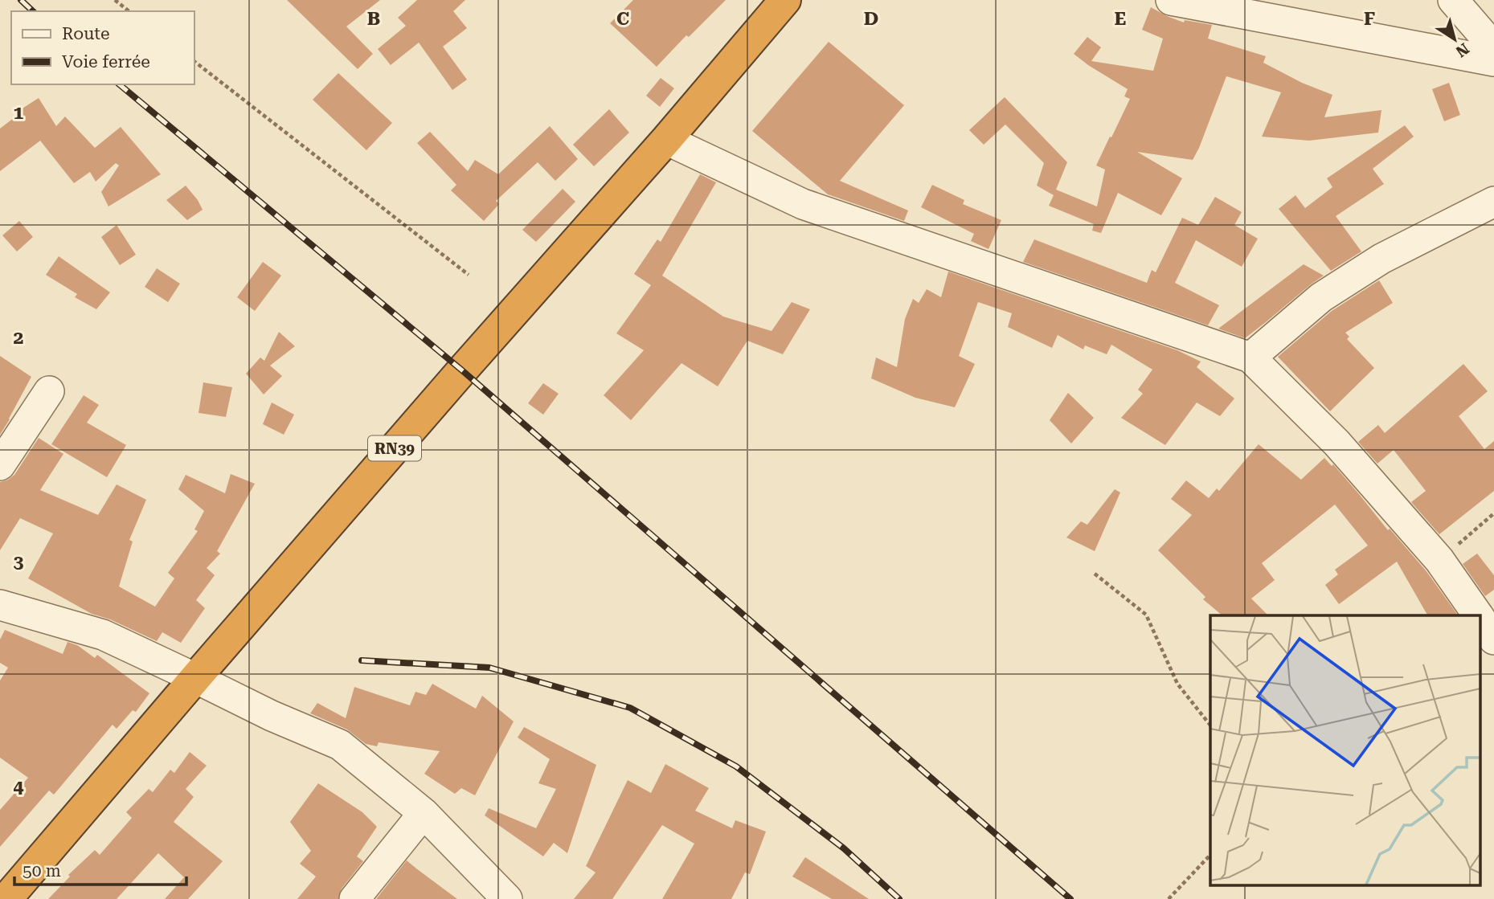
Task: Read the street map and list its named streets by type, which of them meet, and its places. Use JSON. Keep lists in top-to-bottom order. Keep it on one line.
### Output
{"streets":{"highway":["RN39"]},"legend":["Route","Voie ferrée"],"scale_bar":"50 m","north":"bottom right","grid":{"columns":["B","C","D","E","F"],"rows":["1","2","3","4"]}}
